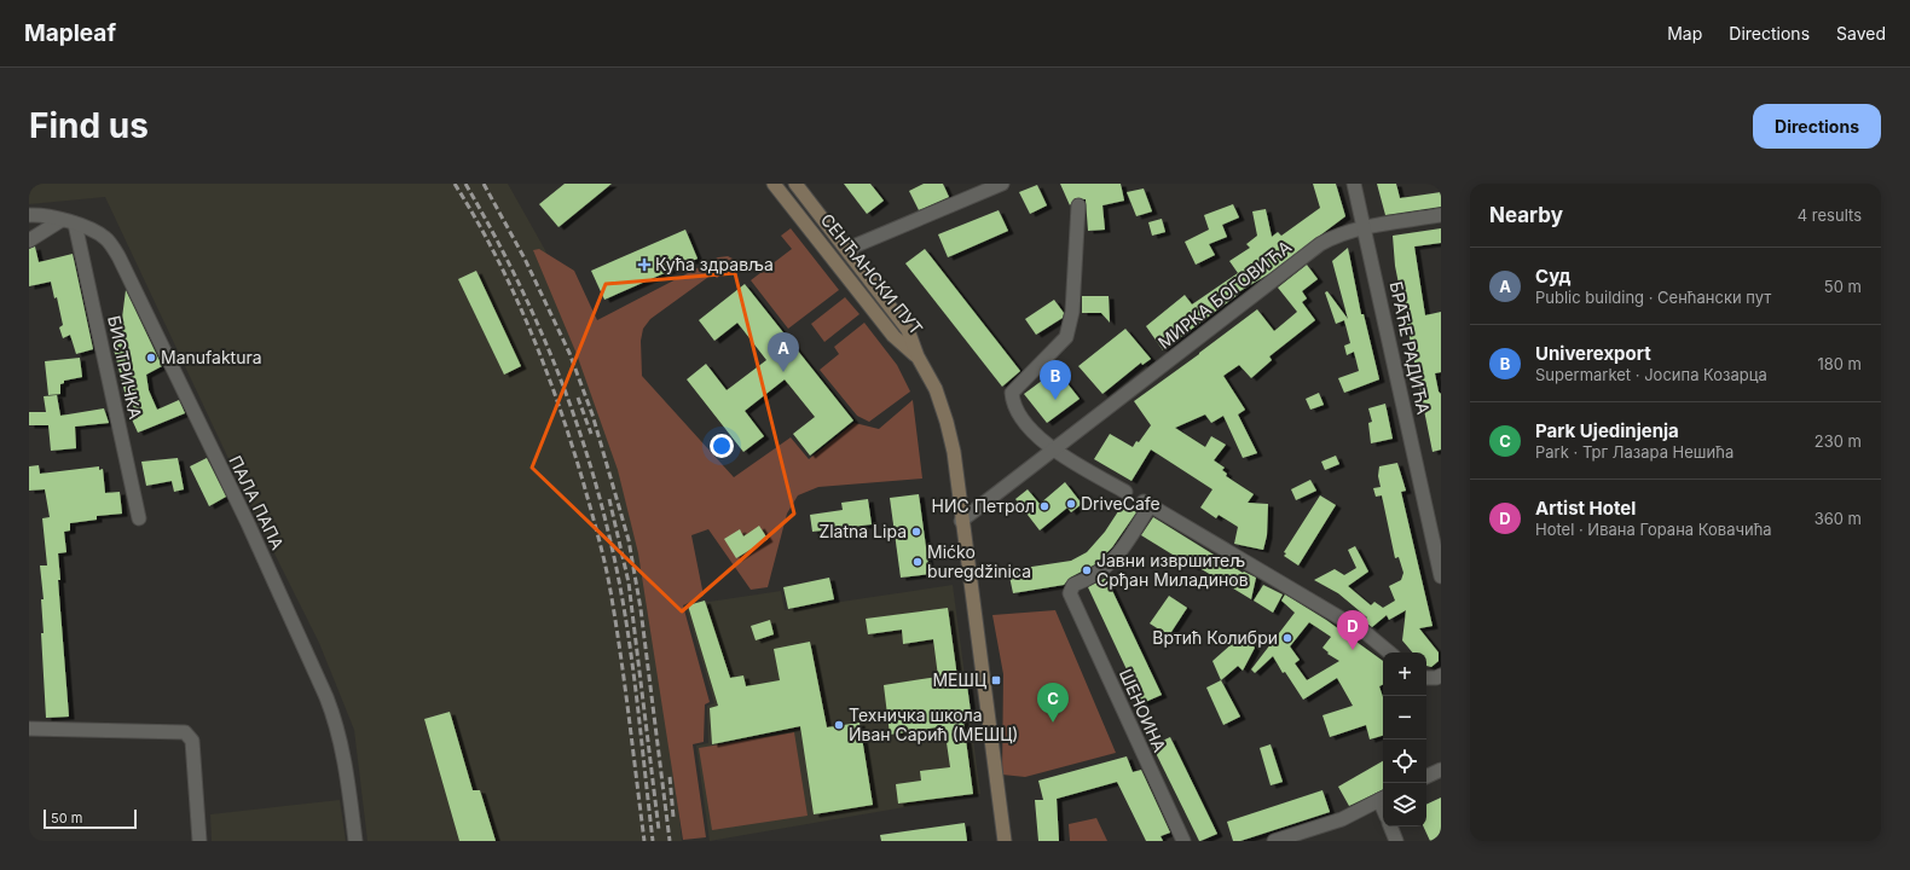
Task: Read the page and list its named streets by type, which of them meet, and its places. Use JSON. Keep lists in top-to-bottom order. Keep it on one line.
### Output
{"streets":{"main road":["СЕНЋАНСКИ ПУТ"],"street":["МИРКА БОГОВИЋА","БРАЋЕ РАДИЋА","БИСТРИЧКА","ПАЛА ПАПА","ШЕНОИНА"]},"crossings":[["МИРКА БОГОВИЋА","БРАЋЕ РАДИЋА"],["БИСТРИЧКА","ПАЛА ПАПА"]],"places":{"health":["Кућа здравља"],"other":["Manufaktura","DriveCafe","НИС Петрол","Zlatna Lipa","Mićko buregdžinica","Јавни извршитељ Срђан Миладинов","Вртић Колибри","Техничка школа Иван Сарић (МЕШЦ)"],"transit":["МЕШЦ"]},"scale_bar":"50 m","page":{"header":"Mapleaf","nav":["Map","Directions","Saved"],"buttons":"Directions","title":"Find us","heading":["Nearby","4 results"],"list":[{"mark":"A","name":"Суд","note":"Public building · Сенћански пут","value":"50 m"},{"mark":"B","name":"Univerexport","note":"Supermarket · Јосипа Козарца","value":"180 m"},{"mark":"C","name":"Park Ujedinjenja","note":"Park · Трг Лазара Нешића","value":"230 m"},{"mark":"D","name":"Artist Hotel","note":"Hotel · Ивана Горана Ковачића","value":"360 m"}],"pins":["A","B","D","C"],"map_buttons":["+","−"],"scale":"50 m"}}
